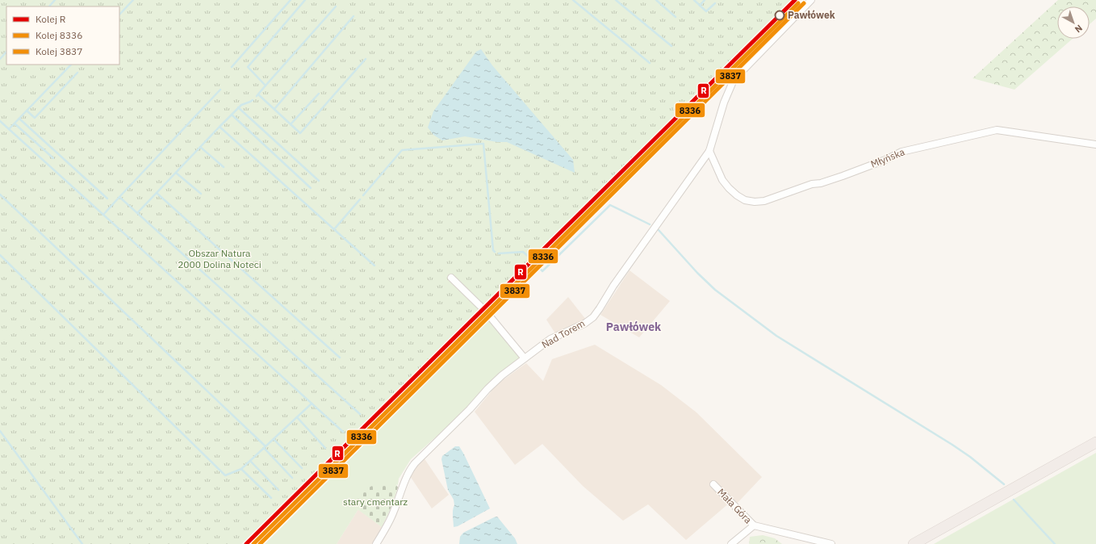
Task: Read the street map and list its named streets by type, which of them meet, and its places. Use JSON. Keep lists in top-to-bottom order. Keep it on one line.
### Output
{"streets":{"street":["Młyńska","Nad Torem","Mała Góra"]},"crossings":[["Młyńska","Nad Torem"]],"districts":["Pawłówek"],"parks":["Obszar Natura 2000 Dolina Noteci","stary cmentarz"],"places":["Pawłówek"],"lines":["rail line R","rail line 8336","rail line 3837"],"legend":["Kolej R","Kolej 8336","Kolej 3837"],"north":"bottom right"}
